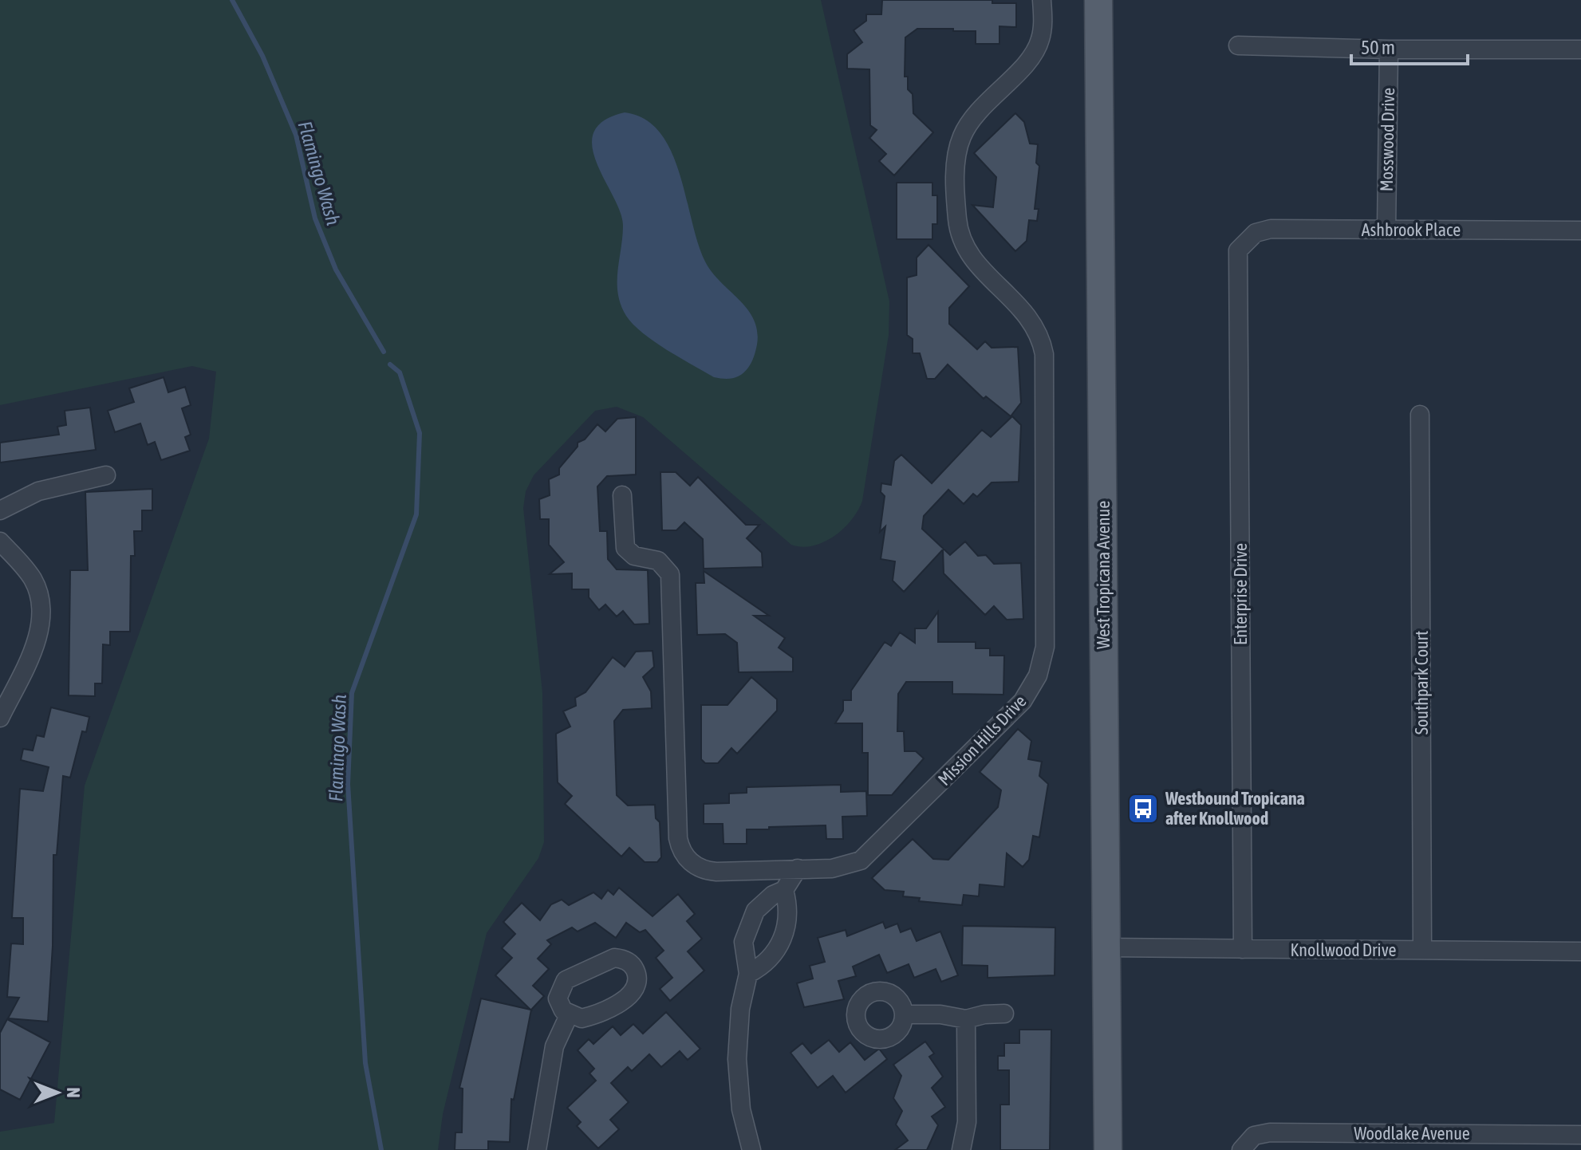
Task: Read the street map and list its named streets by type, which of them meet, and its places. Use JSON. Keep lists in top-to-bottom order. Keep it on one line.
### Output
{"streets":{"main road":["West Tropicana Avenue"],"street":["Mosswood Drive","Ashbrook Place","Enterprise Drive","Southpark Court","Mission Hills Drive","Knollwood Drive","Woodlake Avenue"]},"crossings":[["Mosswood Drive","Ashbrook Place"],["Ashbrook Place","Enterprise Drive"],["West Tropicana Avenue","Knollwood Drive"],["Enterprise Drive","Knollwood Drive"],["Southpark Court","Knollwood Drive"]],"water":["Flamingo Wash"],"places":{"bus stop":["Westbound Tropicana after Knollwood"]},"scale_bar":"50 m","north":"right"}
